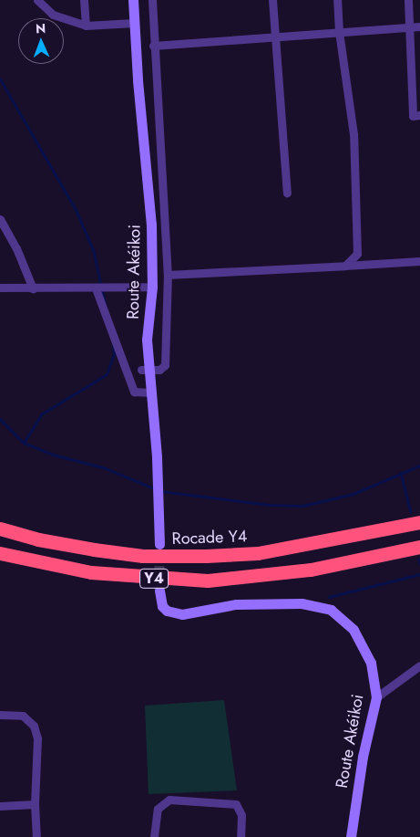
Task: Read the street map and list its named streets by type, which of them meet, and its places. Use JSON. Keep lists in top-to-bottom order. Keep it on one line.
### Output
{"streets":{"highway":["Rocade Y4","Y4"],"street":["Route Akéikoi"]},"north":"top"}
